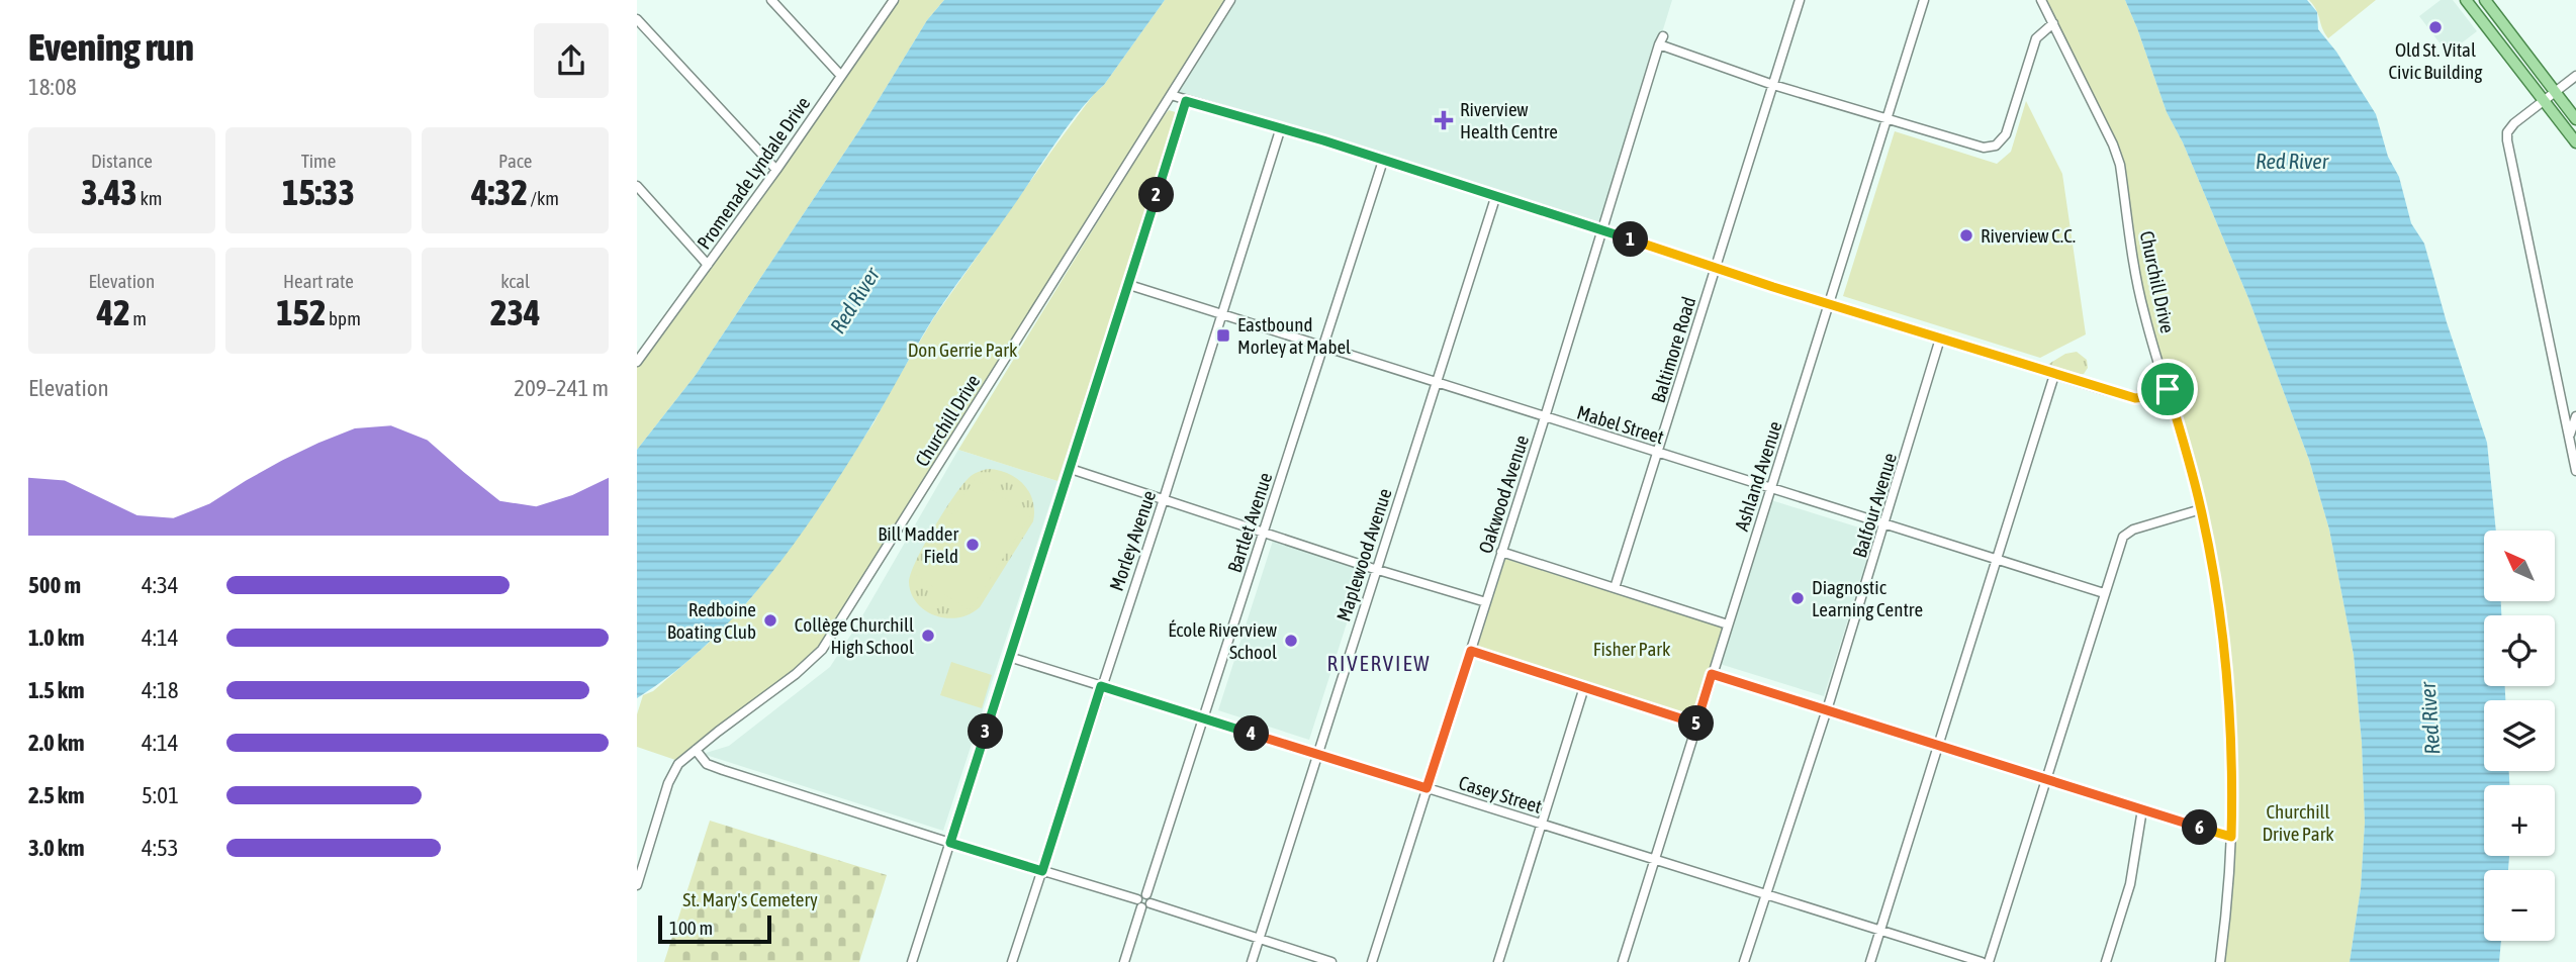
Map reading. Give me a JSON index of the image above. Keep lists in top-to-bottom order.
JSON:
{
  "streets": {
    "street": [
      "Promenade Lyndale Drive",
      "Churchill Drive",
      "Baltimore Road",
      "Mabel Street",
      "Ashland Avenue",
      "Oakwood Avenue",
      "Balfour Avenue",
      "Bartlet Avenue",
      "Morley Avenue",
      "Maplewood Avenue",
      "Casey Street"
    ]
  },
  "crossings": [
    ["Baltimore Road", "Mabel Street"],
    ["Baltimore Road", "Oakwood Avenue"],
    ["Mabel Street", "Ashland Avenue"],
    ["Mabel Street", "Oakwood Avenue"],
    ["Mabel Street", "Balfour Avenue"],
    ["Mabel Street", "Bartlet Avenue"],
    ["Mabel Street", "Morley Avenue"],
    ["Mabel Street", "Maplewood Avenue"],
    ["Ashland Avenue", "Casey Street"],
    ["Oakwood Avenue", "Casey Street"],
    ["Balfour Avenue", "Casey Street"],
    ["Bartlet Avenue", "Casey Street"],
    ["Morley Avenue", "Casey Street"],
    ["Maplewood Avenue", "Casey Street"]
  ],
  "districts": ["RIVERVIEW"],
  "water": ["Red River"],
  "parks": [
    "Don Gerrie Park",
    "Fisher Park",
    "Churchill Drive Park",
    "St. Mary's Cemetery"
  ],
  "places": {
    "other": [
      "Old St. Vital Civic Building",
      "Riverview C.C.",
      "Bill Madder Field",
      "Diagnostic Learning Centre",
      "Redboine Boating Club",
      "Collège Churchill High School",
      "École Riverview School"
    ],
    "health": ["Riverview Health Centre"],
    "transit": ["Eastbound Morley at Mabel"]
  },
  "scale_bar": "100 m",
  "north": "top left",
  "page": {
    "heading": ["Evening run", "18:08"],
    "stats": [
      ["Distance", "3.43 km"],
      ["Time", "15:33"],
      ["Pace", "4:32 /km"],
      ["Elevation", "42 m"],
      ["Heart rate", "152 bpm"],
      ["kcal", "234"]
    ],
    "pins": [
      "2",
      "1",
      "5",
      "3",
      "4",
      "6"
    ],
    "chart": ["Elevation", "209–241 m"],
    "map_buttons": ["+", "−"],
    "list": [
      {
        "name": "500 m",
        "note": "4:34"
      },
      {
        "name": "1.0 km",
        "note": "4:14"
      },
      {
        "name": "1.5 km",
        "note": "4:18"
      },
      {
        "name": "2.0 km",
        "note": "4:14"
      },
      {
        "name": "2.5 km",
        "note": "5:01"
      },
      {
        "name": "3.0 km",
        "note": "4:53"
      }
    ],
    "scale": "100 m"
  }
}
